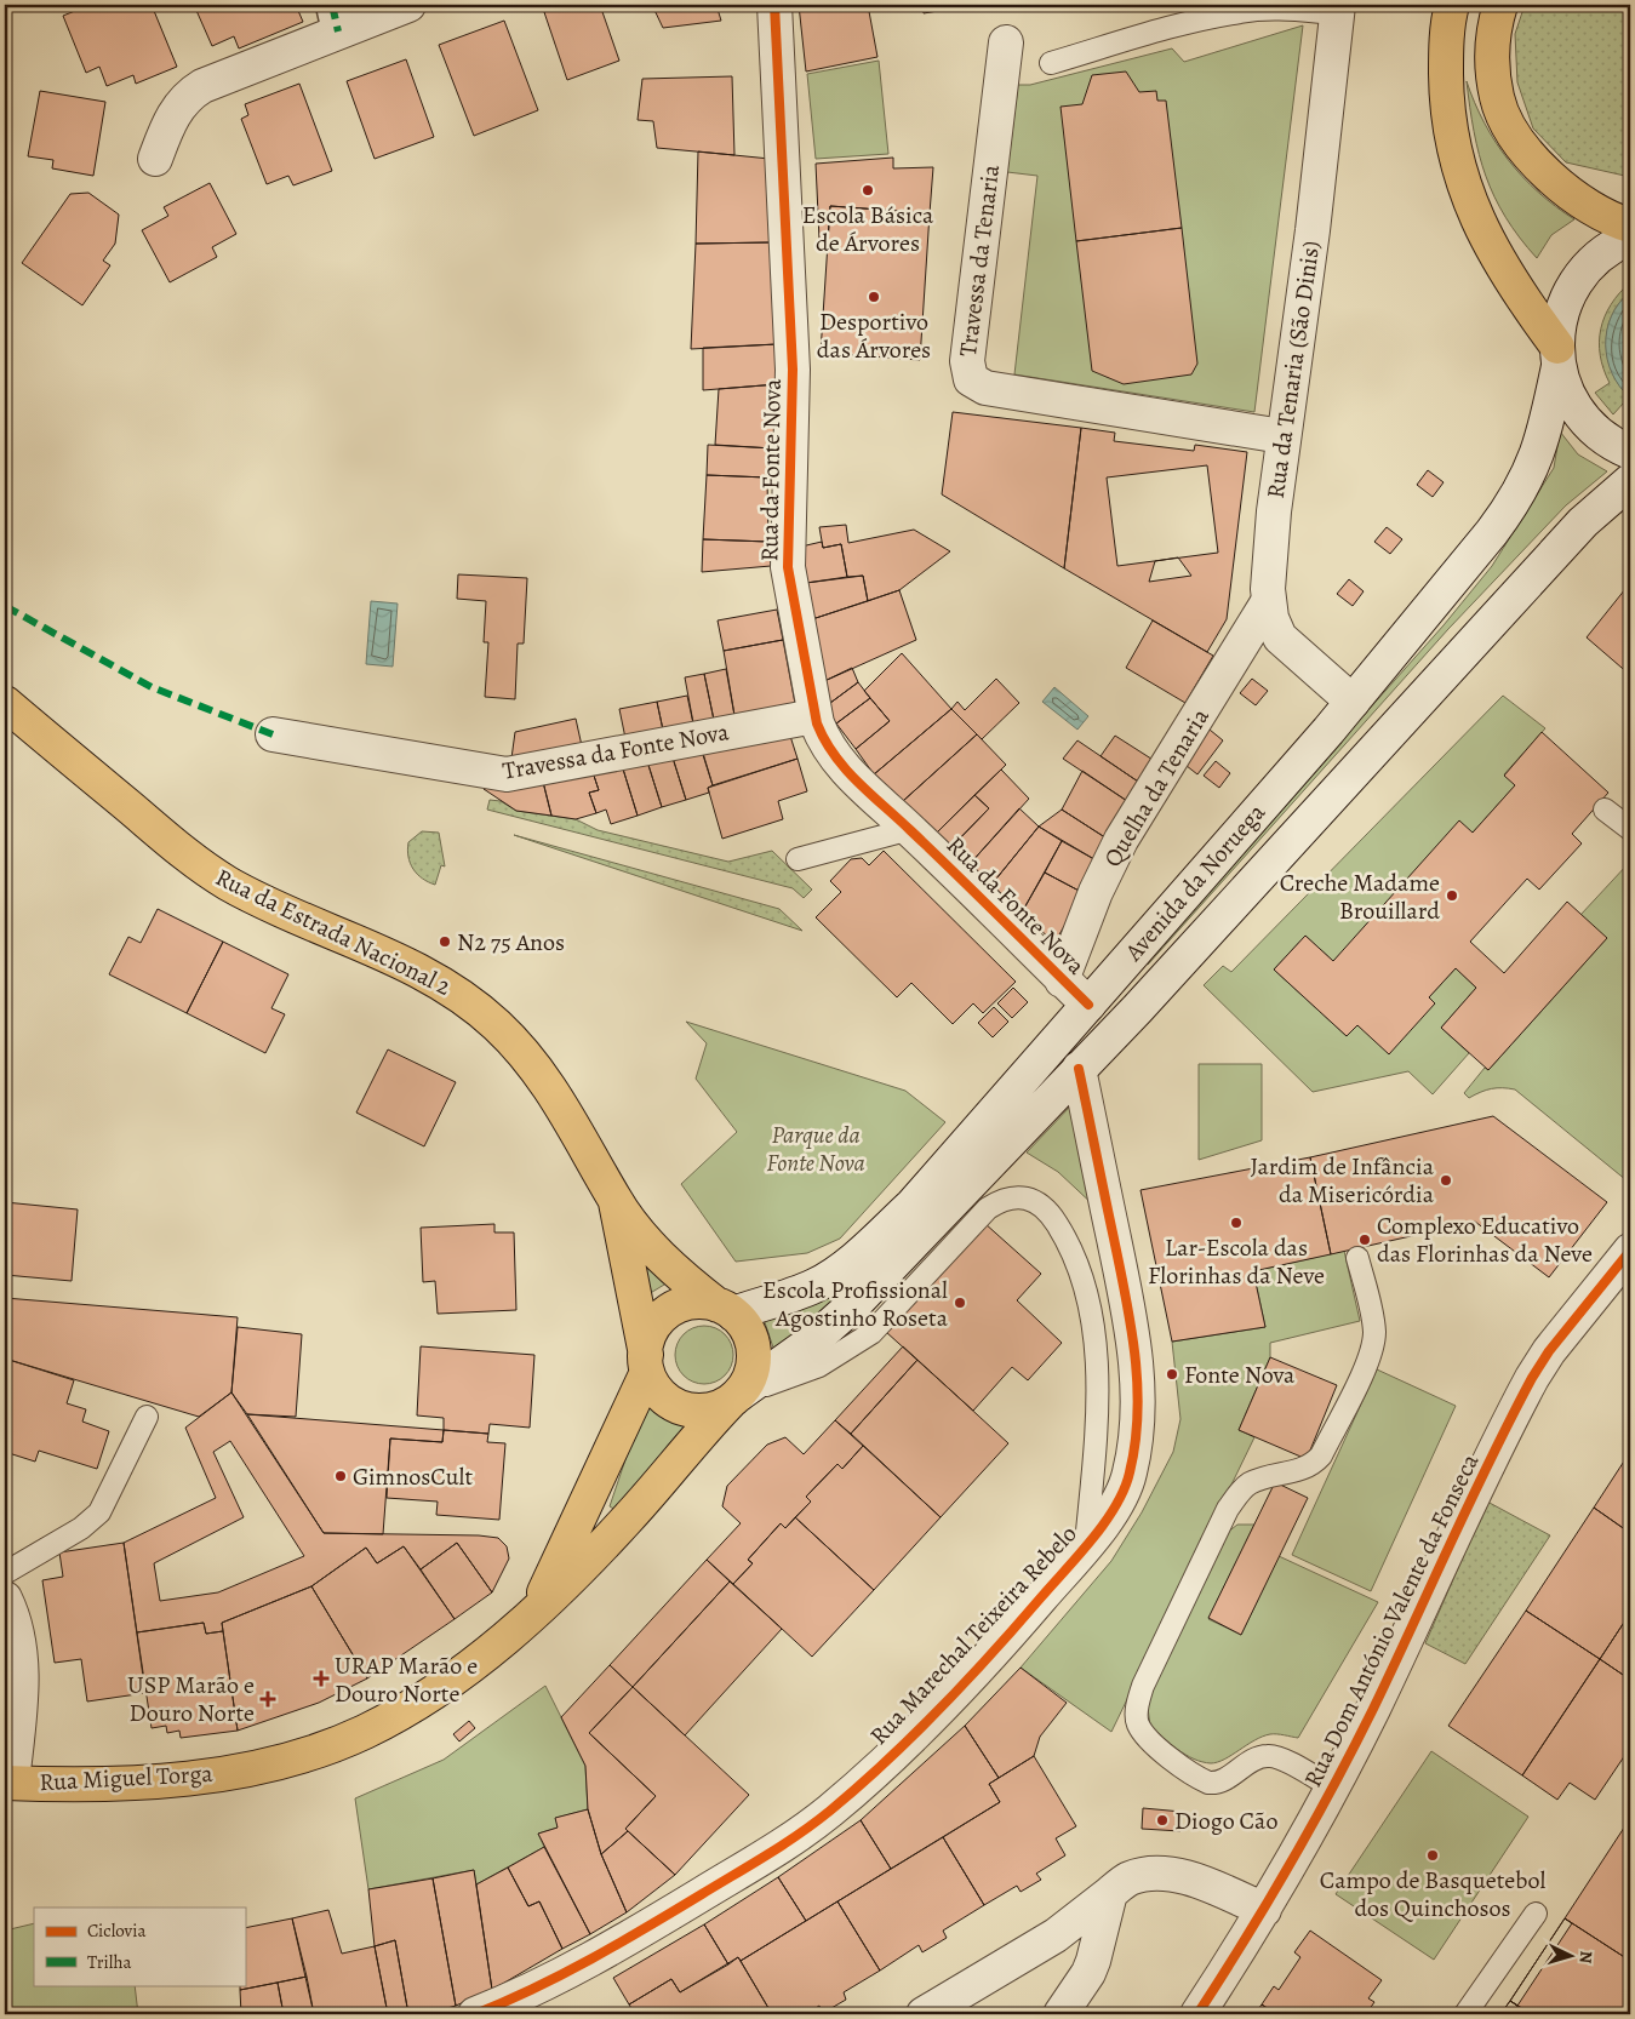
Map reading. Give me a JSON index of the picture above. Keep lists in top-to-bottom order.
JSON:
{
  "streets": {
    "main road": ["Rua da Estrada Nacional 2", "Rua Miguel Torga"],
    "street": [
      "Travessa da Tenaria",
      "Rua da Tenaria (São Dinis)",
      "Rua da Fonte Nova",
      "Travessa da Fonte Nova",
      "Quelha da Tenaria",
      "Avenida da Noruega",
      "Rua Dom António Valente da Fonseca",
      "Rua Marechal Teixeira Rebelo"
    ]
  },
  "crossings": [
    ["Travessa da Tenaria", "Rua da Tenaria (São Dinis)"],
    ["Rua da Tenaria (São Dinis)", "Quelha da Tenaria"],
    ["Rua da Tenaria (São Dinis)", "Avenida da Noruega"],
    ["Rua da Fonte Nova", "Travessa da Fonte Nova"],
    ["Rua da Fonte Nova", "Quelha da Tenaria"],
    ["Rua da Fonte Nova", "Avenida da Noruega"],
    ["Avenida da Noruega", "Rua Marechal Teixeira Rebelo"],
    ["Avenida da Noruega", "Rua Miguel Torga"]
  ],
  "parks": ["Parque da Fonte Nova"],
  "places": {
    "other": [
      "Escola Básica de Árvores",
      "Desportivo das Árvores",
      "Creche Madame Brouillard",
      "N2 75 Anos",
      "Jardim de Infância da Misericórdia",
      "Lar-Escola das Florinhas da Neve",
      "Complexo Educativo das Florinhas da Neve",
      "Escola Profissional Agostinho Roseta",
      "Fonte Nova",
      "GimnosCult",
      "Diogo Cão",
      "Campo de Basquetebol dos Quinchosos"
    ],
    "health": ["URAP Marão e Douro Norte", "USP Marão e Douro Norte"]
  },
  "legend": ["Ciclovia", "Trilha"],
  "north": "right"
}
